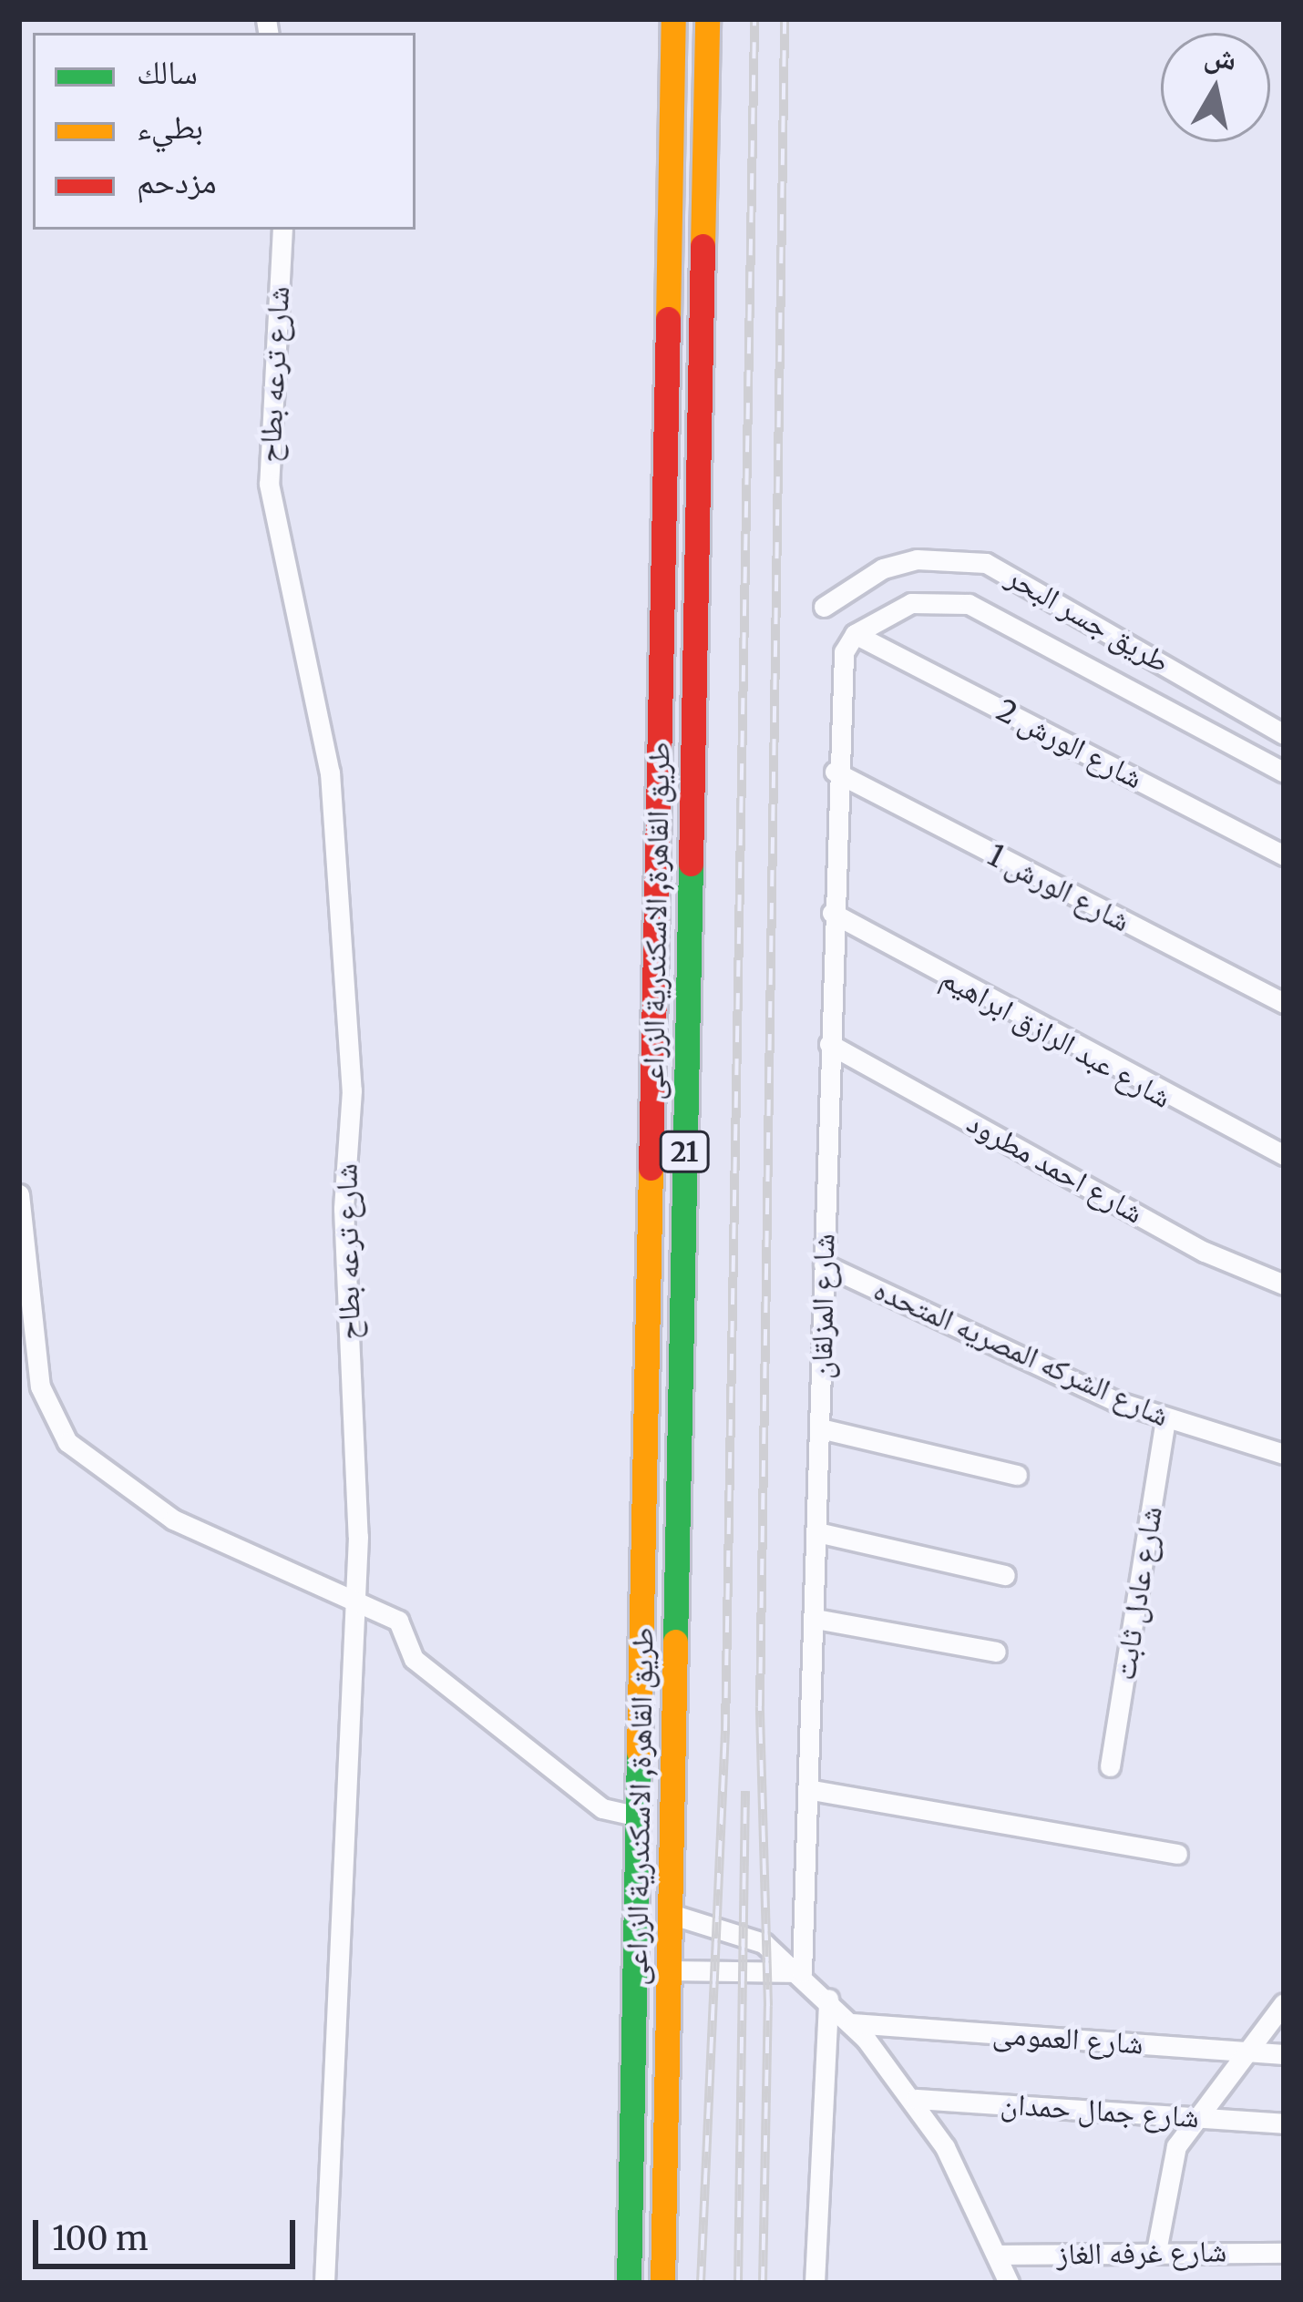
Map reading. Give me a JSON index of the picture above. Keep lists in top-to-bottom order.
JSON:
{
  "streets": {
    "highway": ["طريق القاهرة, الاسكندرية الزراعى", "21"],
    "street": [
      "شارع ترعه بطاح",
      "طريق جسر البحر",
      "شارع الورش 2",
      "شارع الورش 1",
      "شارع عبد الرازق ابراهيم",
      "شارع احمد مطرود",
      "شارع المزلقان",
      "شارع الشركه المصريه المتحده",
      "شارع عادل ثابت",
      "شارع العمومى",
      "شارع جمال حمدان",
      "شارع غرفه الغاز"
    ]
  },
  "crossings": [
    ["طريق جسر البحر", "شارع الورش 2"],
    ["طريق جسر البحر", "شارع المزلقان"],
    ["شارع الورش 2", "شارع المزلقان"],
    ["شارع الورش 1", "شارع المزلقان"],
    ["شارع عبد الرازق ابراهيم", "شارع المزلقان"],
    ["شارع احمد مطرود", "شارع المزلقان"],
    ["شارع المزلقان", "شارع الشركه المصريه المتحده"],
    ["شارع الشركه المصريه المتحده", "شارع عادل ثابت"]
  ],
  "legend": ["سالك", "بطيء", "مزدحم"],
  "scale_bar": "100 m",
  "north": "top"
}
